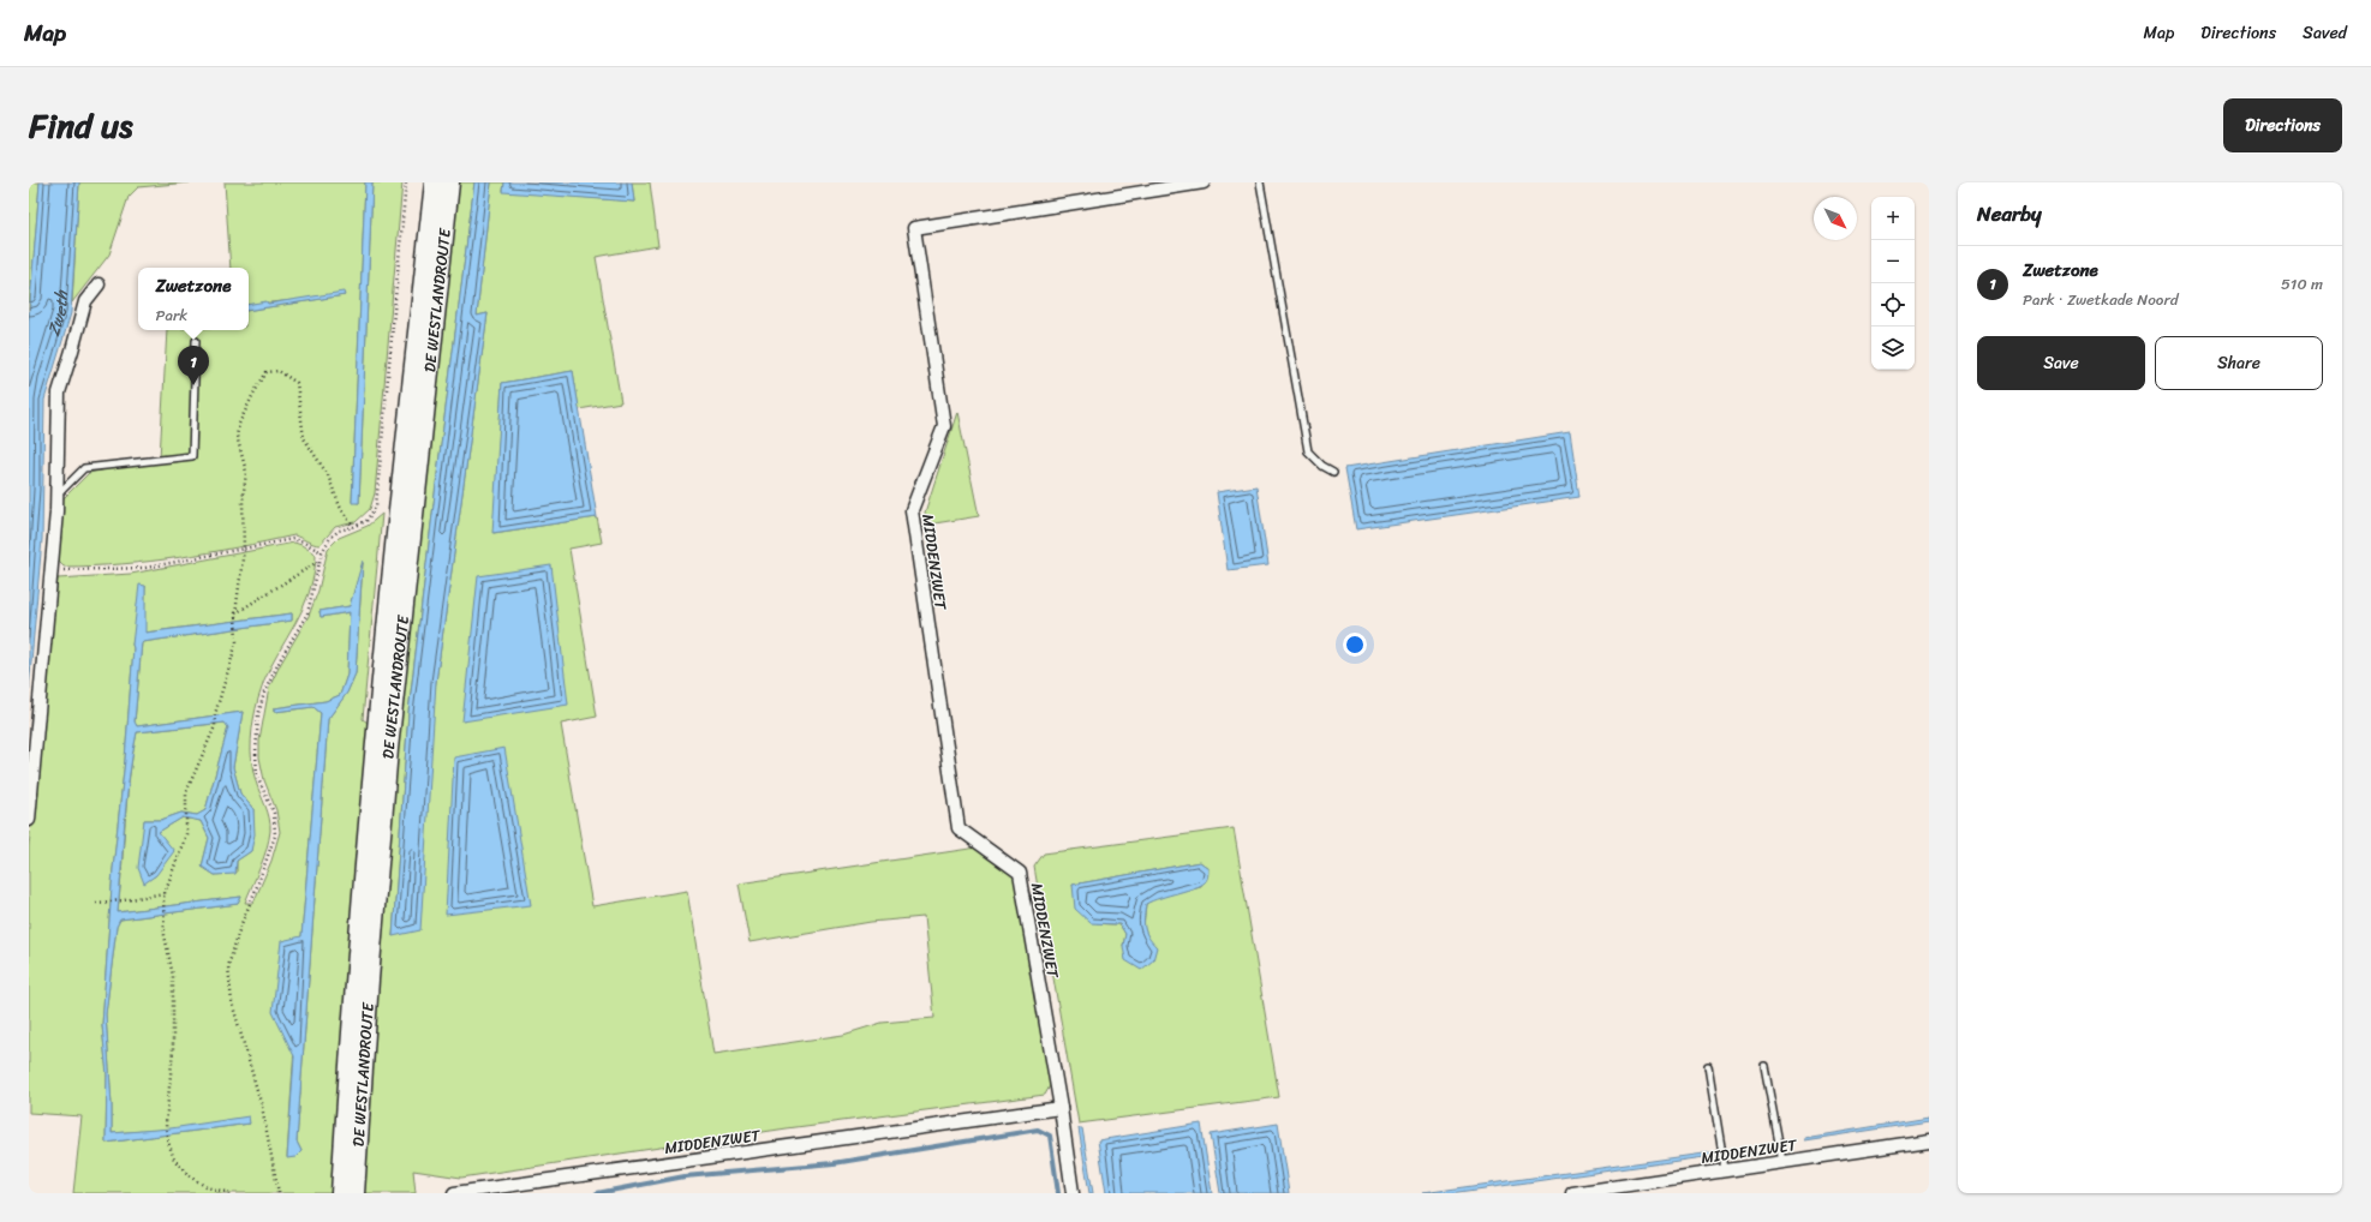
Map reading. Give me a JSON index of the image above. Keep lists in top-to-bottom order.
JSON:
{
  "streets": {
    "main road": ["DE WESTLANDROUTE"],
    "street": ["MIDDENZWET"]
  },
  "water": ["Zweth"],
  "north": "bottom right",
  "page": {
    "header": "Map",
    "nav": ["Map", "Directions", "Saved"],
    "title": "Find us",
    "buttons": [
      "Directions",
      ["Save", "Share"]
    ],
    "heading": "Nearby",
    "map_buttons": ["+", "−"],
    "list": [
      {
        "mark": "1",
        "name": "Zwetzone",
        "note": "Park · Zwetkade Noord",
        "value": "510 m"
      }
    ],
    "popup": ["Zwetzone", "Park"],
    "pins": "1"
  }
}
